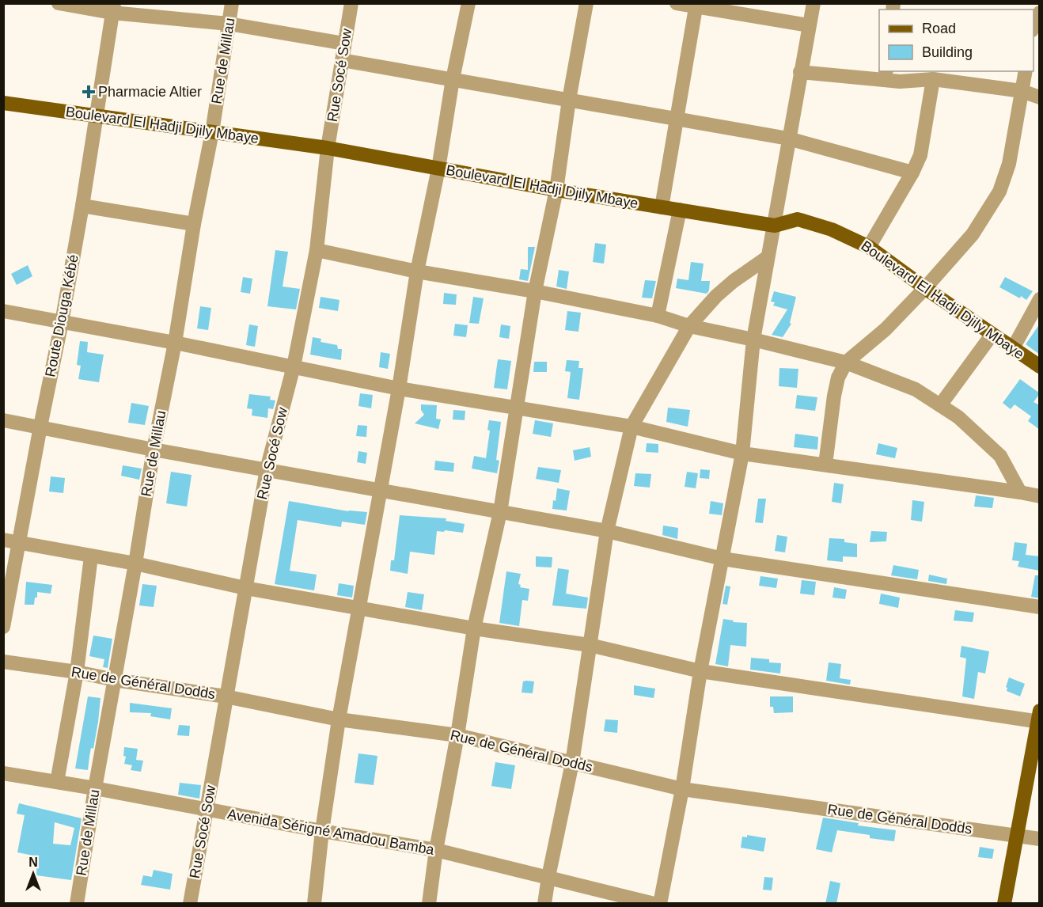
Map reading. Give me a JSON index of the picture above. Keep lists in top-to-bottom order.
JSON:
{
  "streets": {
    "main road": ["Boulevard El Hadji Djily Mbaye"],
    "street": [
      "Rue de Millau",
      "Rue Socé Sow",
      "Route Diouga Kébé",
      "Rue de Général Dodds",
      "Avenida Sérigné Amadou Bamba"
    ]
  },
  "crossings": [
    ["Rue de Millau", "Boulevard El Hadji Djily Mbaye"],
    ["Rue de Millau", "Rue de Général Dodds"],
    ["Rue de Millau", "Avenida Sérigné Amadou Bamba"],
    ["Rue Socé Sow", "Boulevard El Hadji Djily Mbaye"],
    ["Rue Socé Sow", "Rue de Général Dodds"],
    ["Rue Socé Sow", "Avenida Sérigné Amadou Bamba"],
    ["Boulevard El Hadji Djily Mbaye", "Route Diouga Kébé"]
  ],
  "places": {
    "health": ["Pharmacie Altier"]
  },
  "legend": ["Road", "Building"],
  "north": "top"
}
